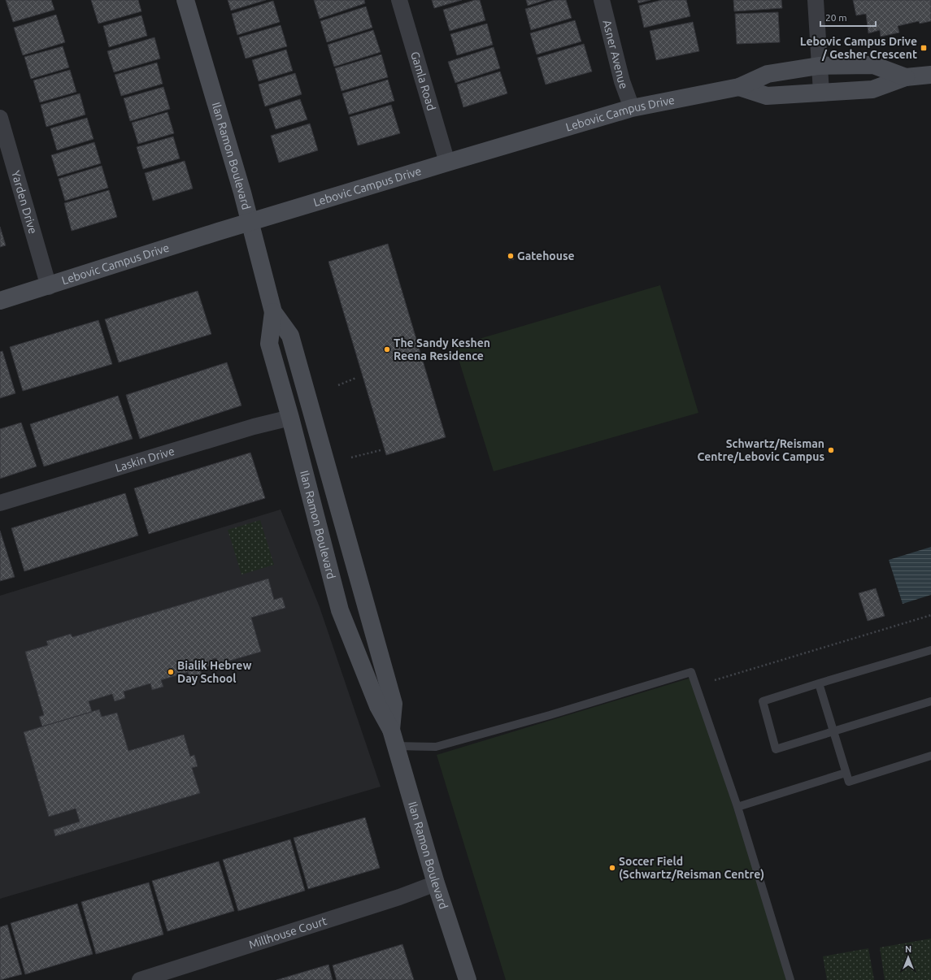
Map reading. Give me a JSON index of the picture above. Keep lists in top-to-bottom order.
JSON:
{
  "streets": {
    "street": [
      "Asner Avenue",
      "Gamla Road",
      "Lebovic Campus Drive",
      "Ilan Ramon Boulevard",
      "Yarden Drive",
      "Laskin Drive",
      "Millhouse Court"
    ]
  },
  "crossings": [
    ["Asner Avenue", "Lebovic Campus Drive"],
    ["Gamla Road", "Lebovic Campus Drive"],
    ["Lebovic Campus Drive", "Ilan Ramon Boulevard"],
    ["Lebovic Campus Drive", "Yarden Drive"],
    ["Ilan Ramon Boulevard", "Laskin Drive"],
    ["Ilan Ramon Boulevard", "Millhouse Court"]
  ],
  "places": {
    "transit": ["Lebovic Campus Drive / Gesher Crescent"],
    "other": [
      "Gatehouse",
      "The Sandy Keshen Reena Residence",
      "Schwartz/Reisman Centre/Lebovic Campus",
      "Bialik Hebrew Day School",
      "Soccer Field (Schwartz/Reisman Centre)"
    ]
  },
  "scale_bar": "20 m",
  "north": "top"
}
